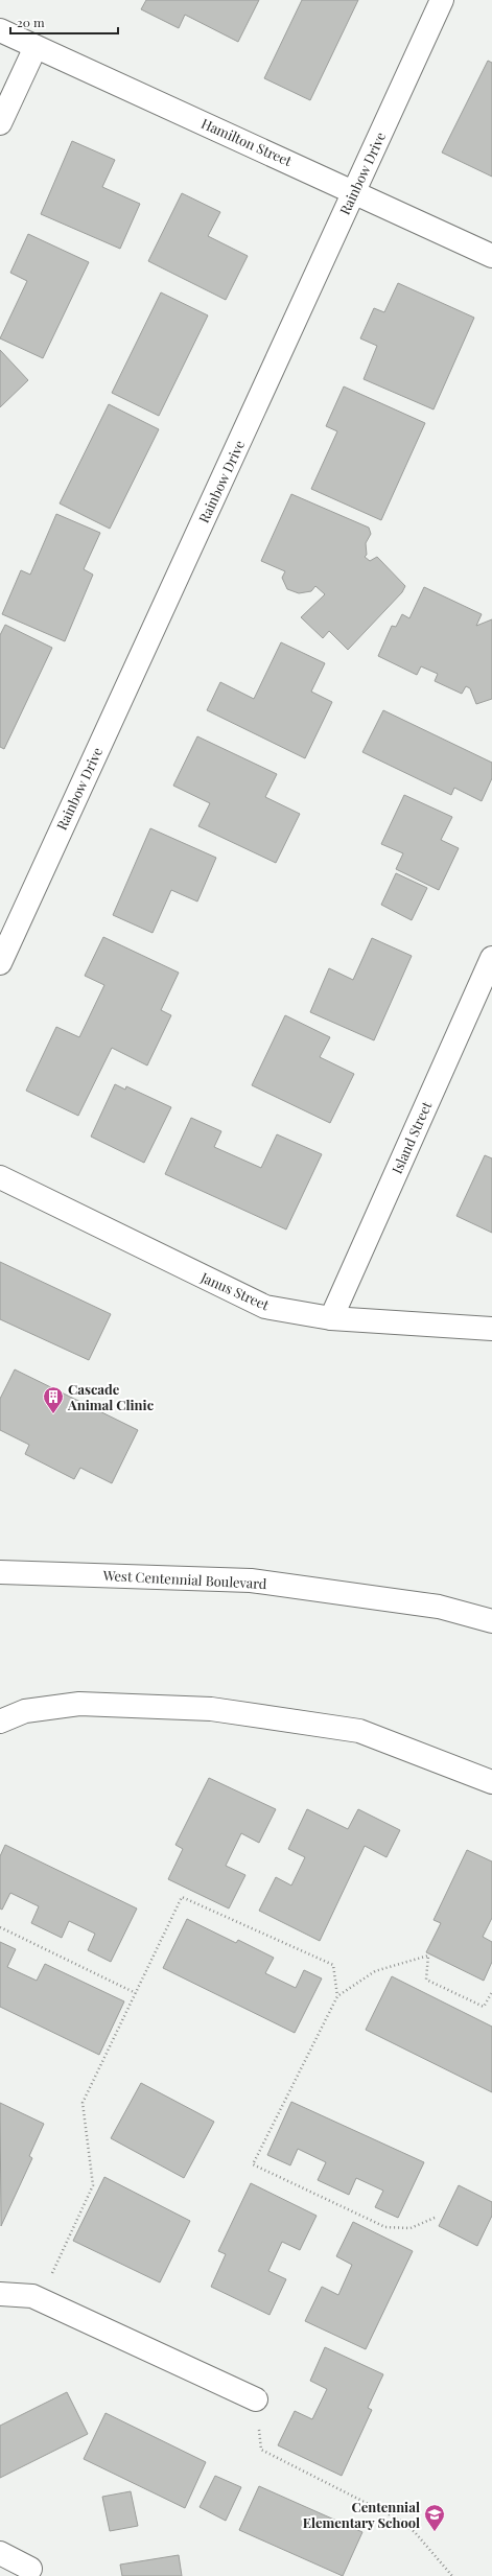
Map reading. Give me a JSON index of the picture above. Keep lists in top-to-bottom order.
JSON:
{
  "streets": {
    "street": [
      "Hamilton Street",
      "Rainbow Drive",
      "Island Street",
      "Janus Street",
      "West Centennial Boulevard"
    ]
  },
  "crossings": [
    ["Hamilton Street", "Rainbow Drive"],
    ["Island Street", "Janus Street"]
  ],
  "places": {
    "building": ["Cascade Animal Clinic"],
    "school or university": ["Centennial Elementary School"]
  },
  "scale_bar": "20 m"
}
